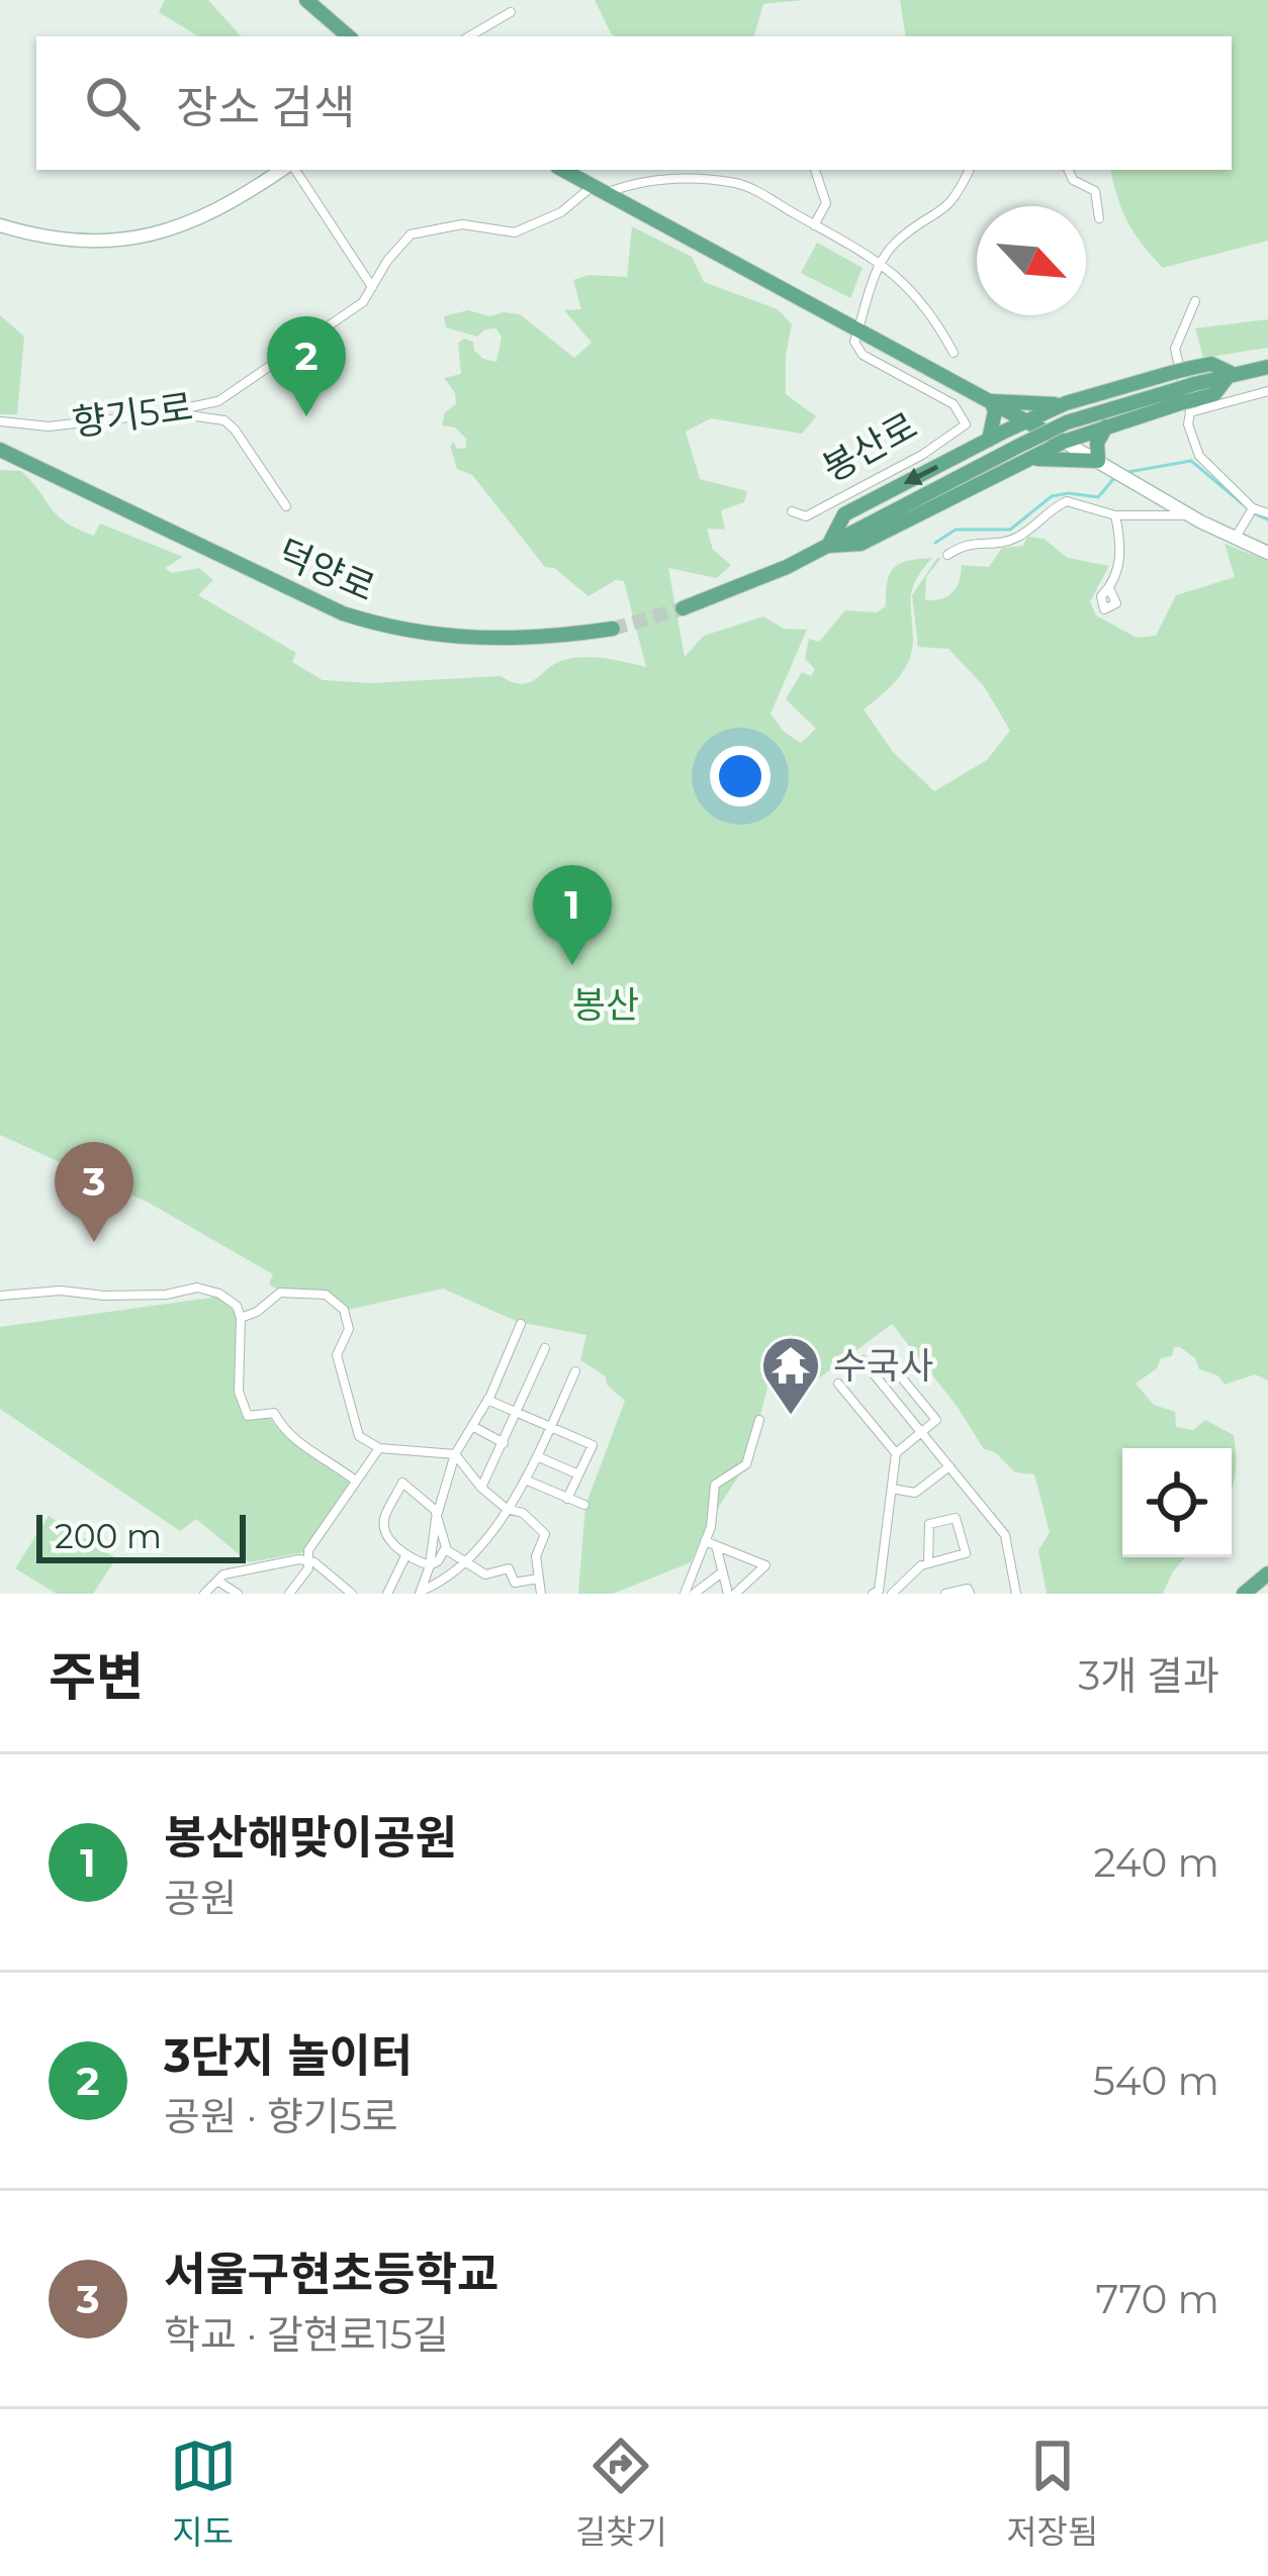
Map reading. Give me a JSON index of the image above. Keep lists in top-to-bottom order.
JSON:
{
  "streets": {
    "main road": ["봉산로", "덕양로"],
    "street": ["향기5로"]
  },
  "crossings": [
    ["향기5로", "봉산로"]
  ],
  "parks": ["봉산"],
  "places": {
    "temple": ["수국사"]
  },
  "scale_bar": "200 m",
  "north": "bottom right",
  "page": {
    "search": "장소 검색",
    "pins": ["2", "1", "3"],
    "scale": "200 m",
    "heading": ["주변", "3개 결과"],
    "list": [
      {
        "mark": "1",
        "name": "봉산해맞이공원",
        "note": "공원",
        "value": "240 m"
      },
      {
        "mark": "2",
        "name": "3단지 놀이터",
        "note": "공원 · 향기5로",
        "value": "540 m"
      },
      {
        "mark": "3",
        "name": "서울구현초등학교",
        "note": "학교 · 갈현로15길",
        "value": "770 m"
      }
    ],
    "nav": ["지도", "길찾기", "저장됨"]
  }
}
